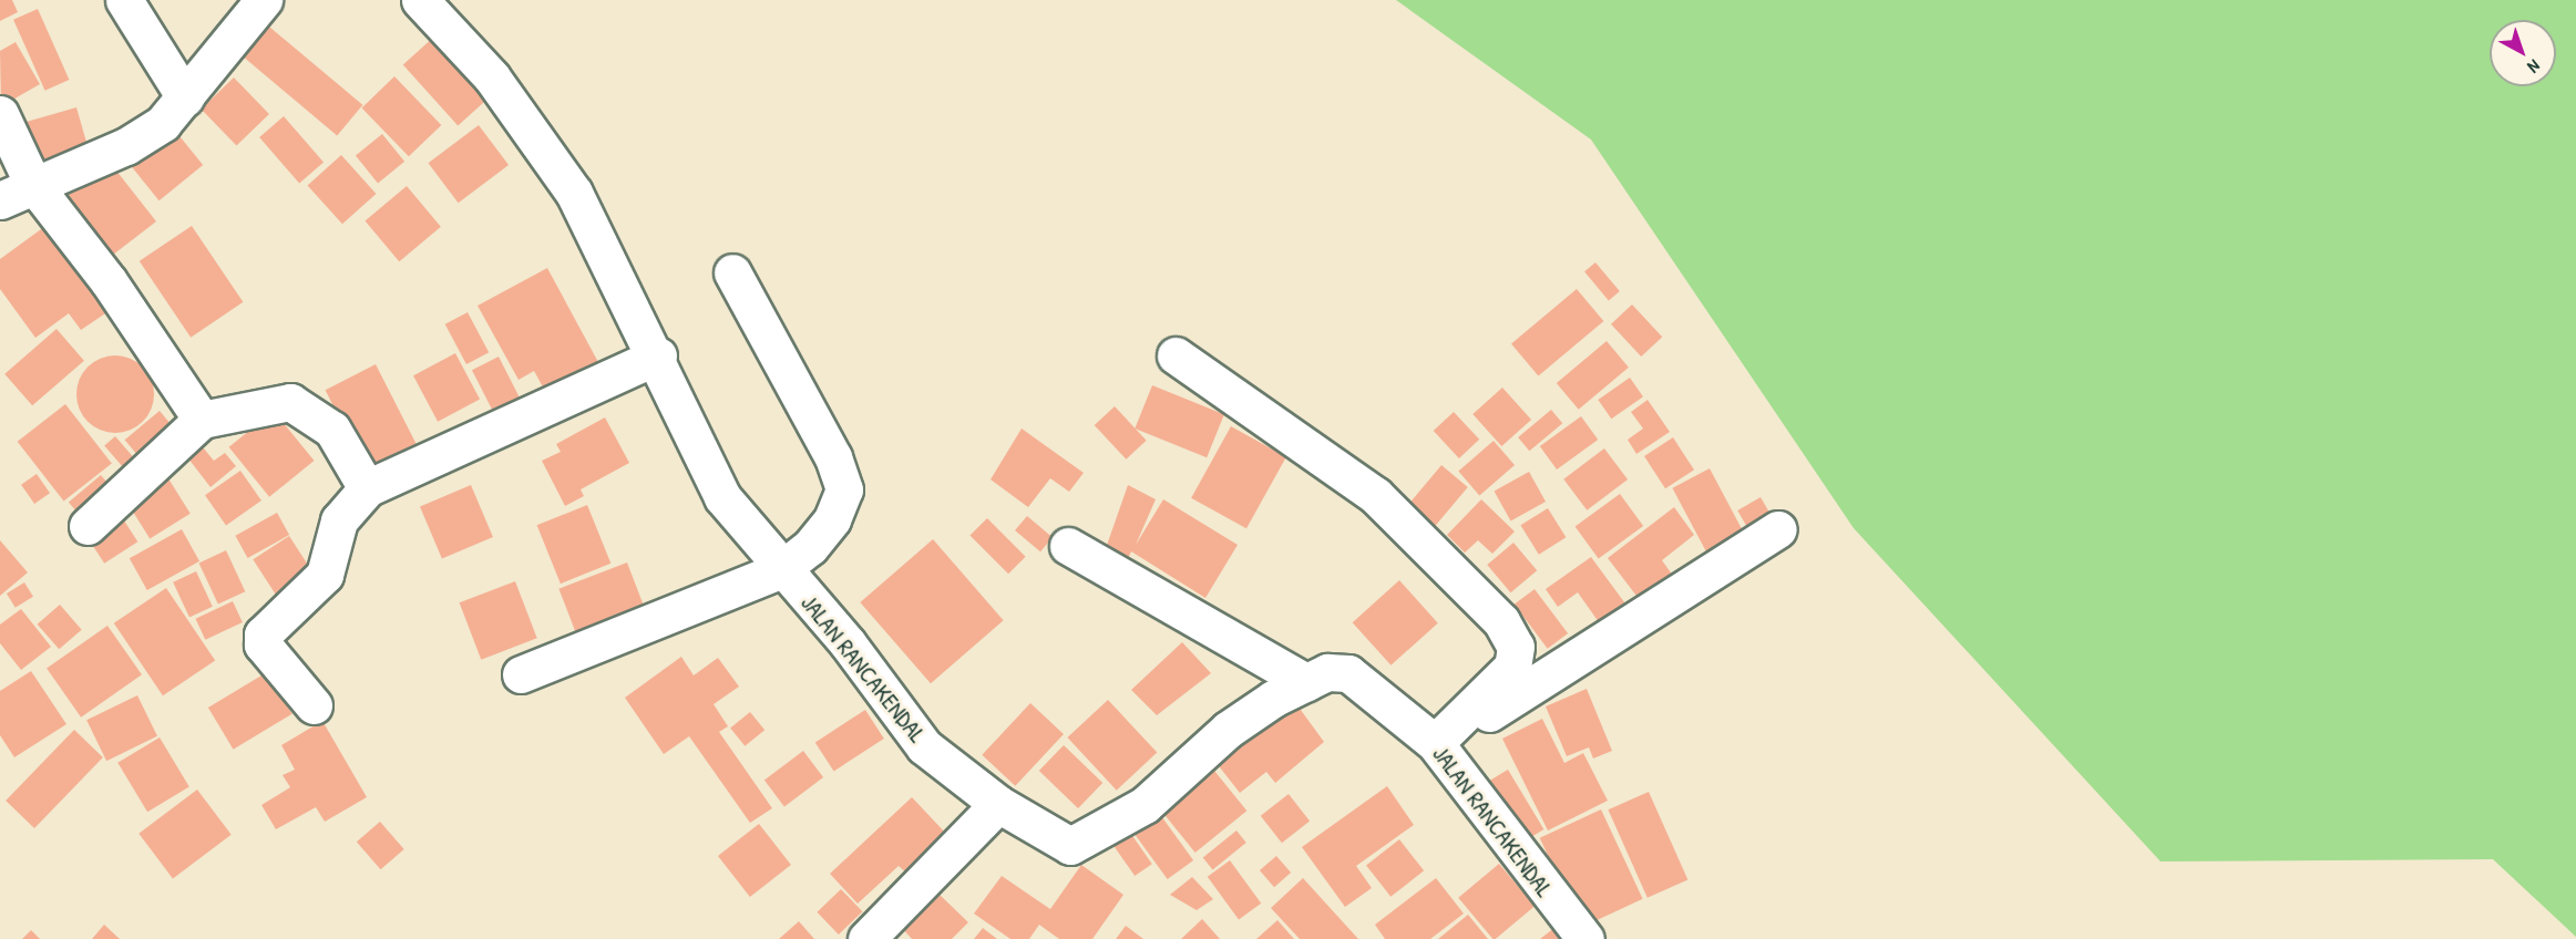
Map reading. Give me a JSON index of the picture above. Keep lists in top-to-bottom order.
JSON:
{
  "streets": {
    "street": ["JALAN RANCAKENDAL"]
  },
  "north": "bottom right"
}
